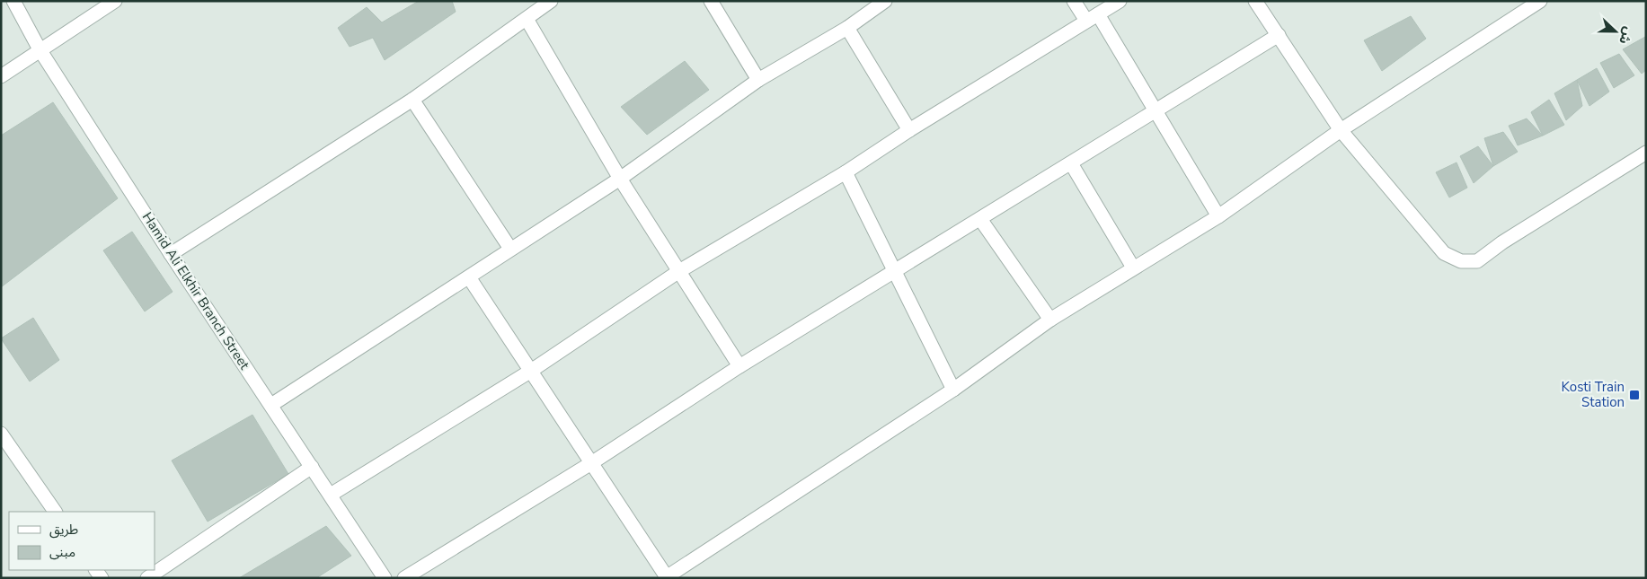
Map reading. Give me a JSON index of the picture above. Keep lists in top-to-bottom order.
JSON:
{
  "streets": {
    "street": ["Hamid Ali Elkhir Branch Street"]
  },
  "places": {
    "transit": ["Kosti Train Station"]
  },
  "legend": ["طريق", "مبنى"],
  "north": "right"
}
